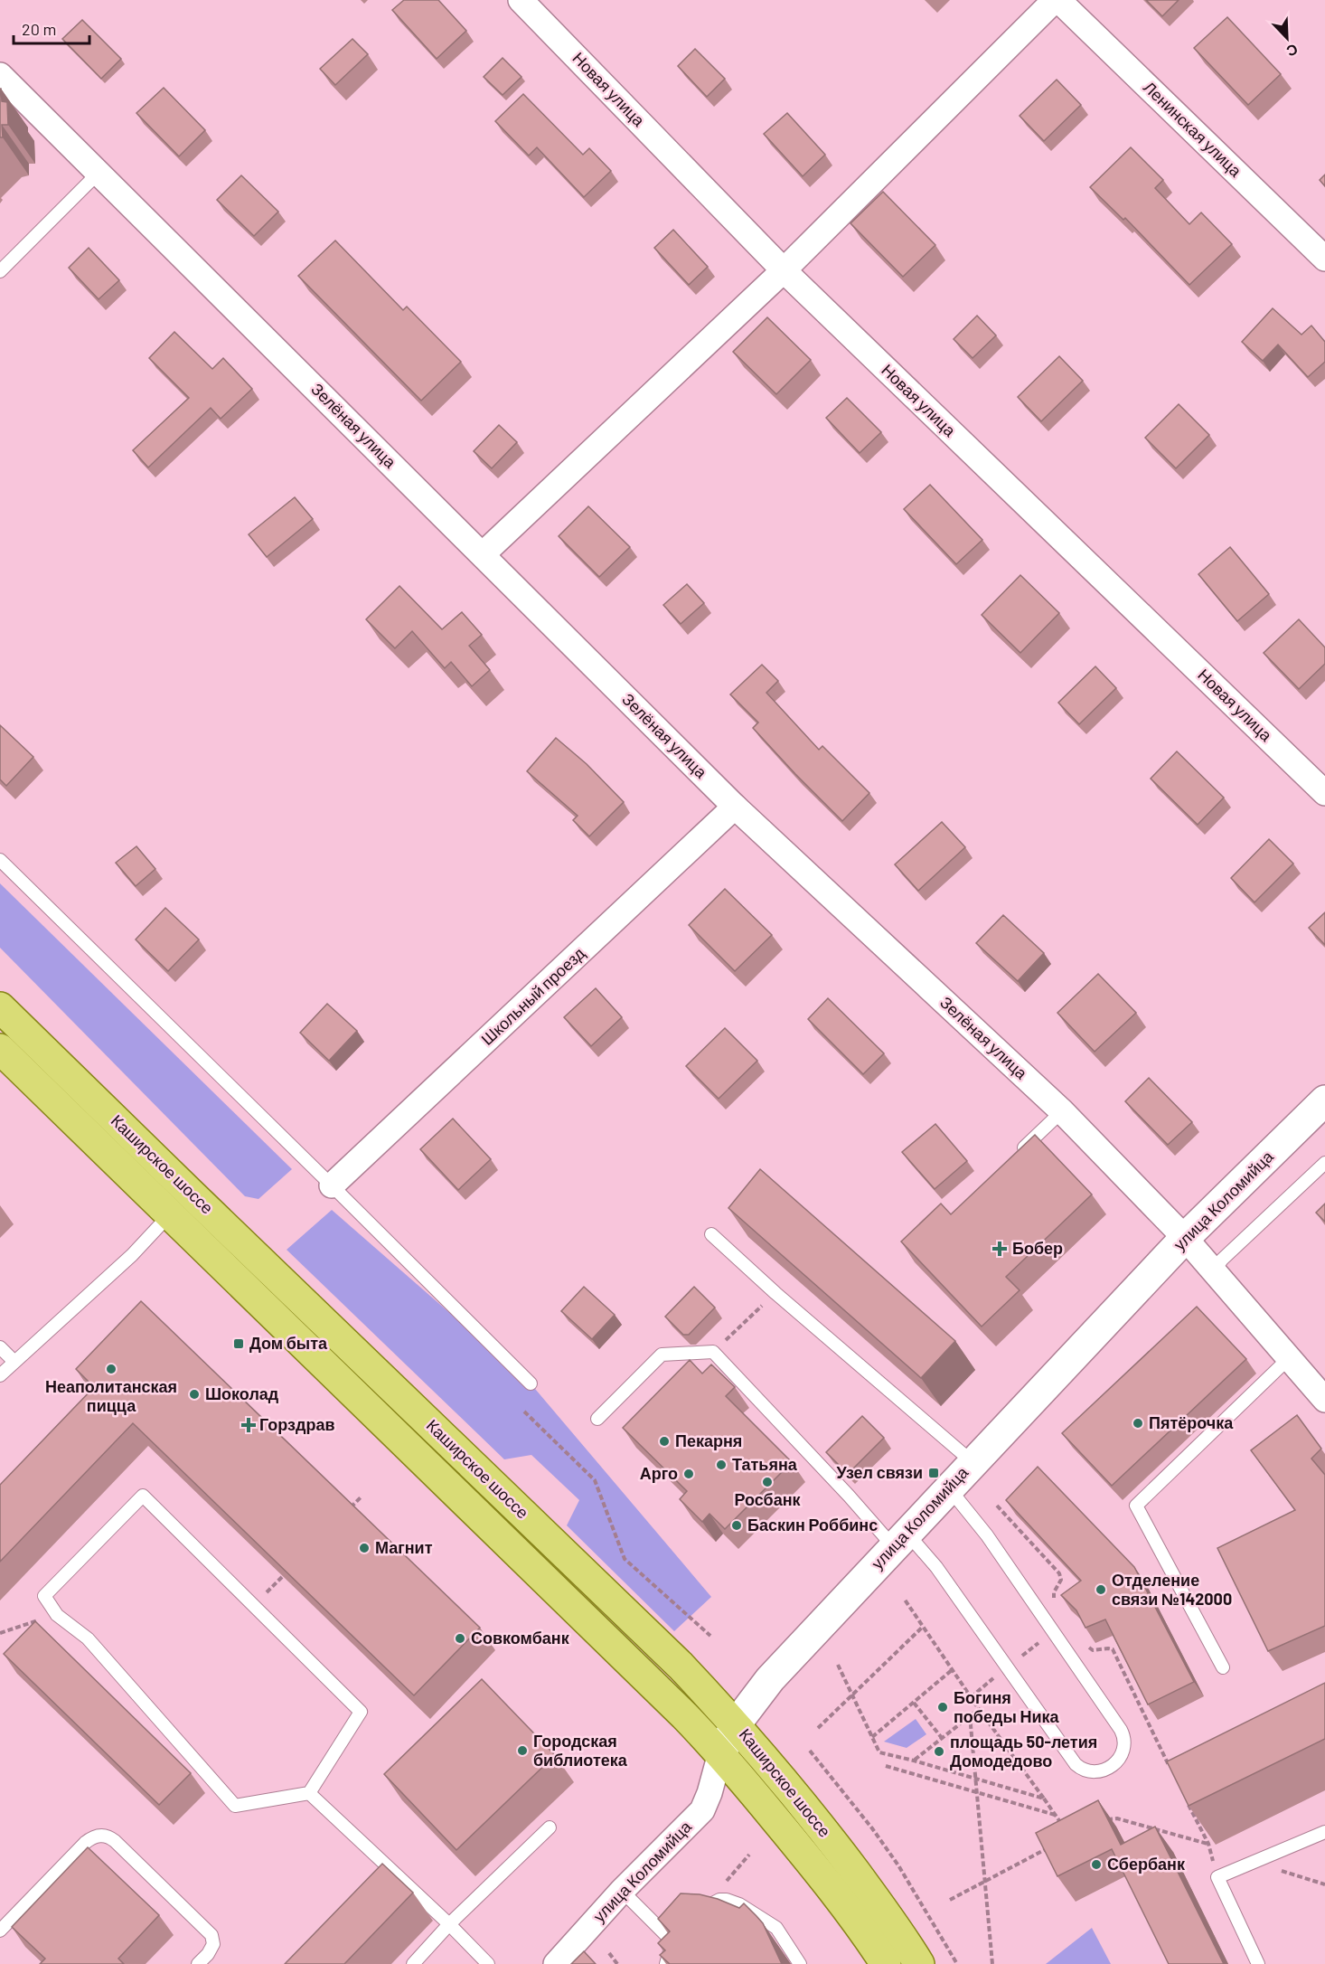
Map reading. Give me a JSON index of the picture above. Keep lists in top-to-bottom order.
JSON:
{
  "streets": {
    "main road": ["Каширское шоссе", "улица Коломийца"],
    "street": [
      "Новая улица",
      "Ленинская улица",
      "Зелёная улица",
      "Школьный проезд"
    ]
  },
  "crossings": [
    ["Зелёная улица", "Школьный проезд"],
    ["Зелёная улица", "улица Коломийца"],
    ["Каширское шоссе", "улица Коломийца"]
  ],
  "places": {
    "health": ["Бобер", "Горздрав"],
    "transit": ["Дом быта", "Узел связи"],
    "other": [
      "Неаполитанская пицца",
      "Шоколад",
      "Пятёрочка",
      "Пекарня",
      "Татьяна",
      "Арго",
      "Росбанк",
      "Баскин Роббинс",
      "Магнит",
      "Отделение связи №142000",
      "Совкомбанк",
      "Богиня победы Ника",
      "Городская библиотека",
      "площадь 50-летия Домодедово",
      "Сбербанк"
    ]
  },
  "scale_bar": "20 m",
  "north": "bottom right"
}
